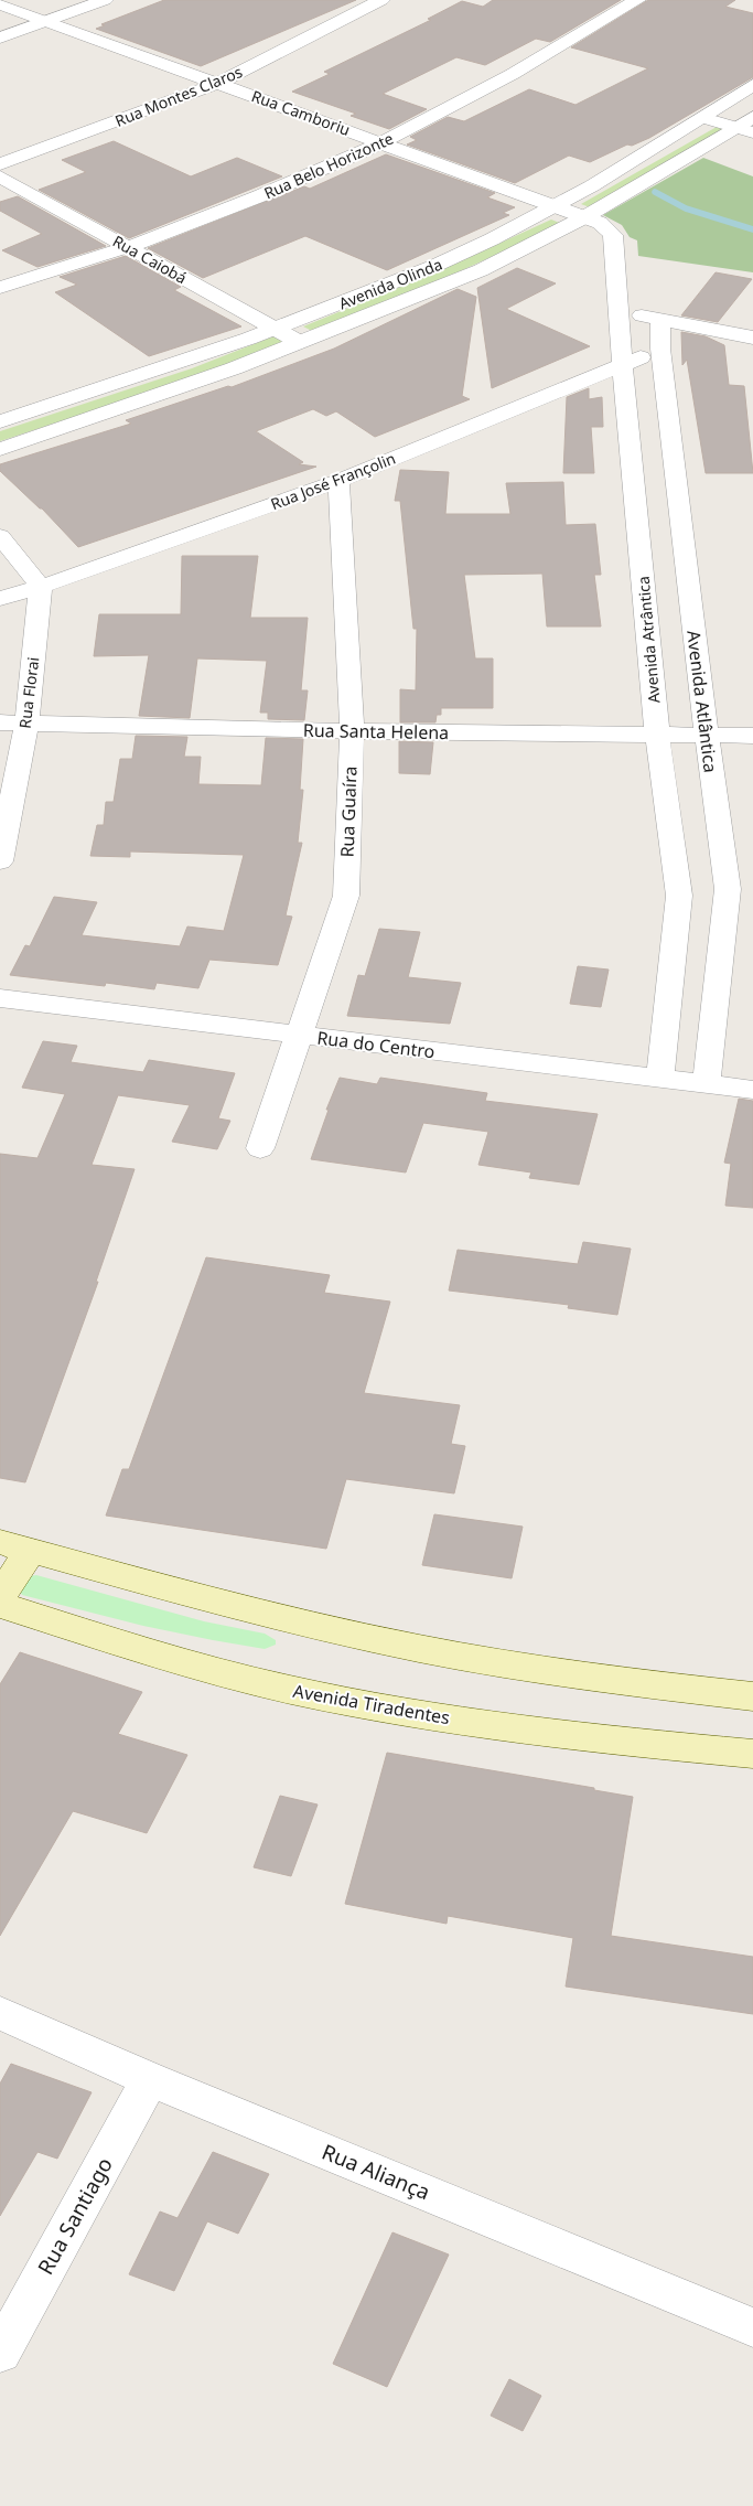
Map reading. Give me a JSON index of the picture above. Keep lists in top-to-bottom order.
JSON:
{
  "streets": {
    "main road": ["Avenida Tiradentes"],
    "street": [
      "Rua Montes Claros",
      "Rua Camboriu",
      "Rua Belo Horizonte",
      "Rua Caiobá",
      "Avenida Olinda",
      "Rua José Françolin",
      "Avenida Atrântica",
      "Rua Florai",
      "Avenida Atlântica",
      "Rua Santa Helena",
      "Rua Guaíra",
      "Rua do Centro",
      "Rua Aliança",
      "Rua Santiago"
    ]
  },
  "crossings": [
    ["Rua Montes Claros", "Rua Camboriu"],
    ["Rua Camboriu", "Rua Belo Horizonte"],
    ["Rua Camboriu", "Avenida Olinda"],
    ["Rua Camboriu", "Avenida Atrântica"],
    ["Rua Belo Horizonte", "Rua Caiobá"],
    ["Rua Caiobá", "Avenida Olinda"],
    ["Avenida Olinda", "Avenida Atrântica"],
    ["Rua José Françolin", "Avenida Atrântica"],
    ["Rua José Françolin", "Rua Florai"],
    ["Rua José Françolin", "Avenida Atlântica"],
    ["Rua José Françolin", "Rua Guaíra"],
    ["Avenida Atrântica", "Rua Santa Helena"],
    ["Avenida Atrântica", "Rua do Centro"],
    ["Rua Florai", "Rua Santa Helena"],
    ["Avenida Atlântica", "Rua Santa Helena"],
    ["Avenida Atlântica", "Rua do Centro"],
    ["Rua Santa Helena", "Rua Guaíra"],
    ["Rua Guaíra", "Rua do Centro"],
    ["Rua Aliança", "Rua Santiago"]
  ]
}
